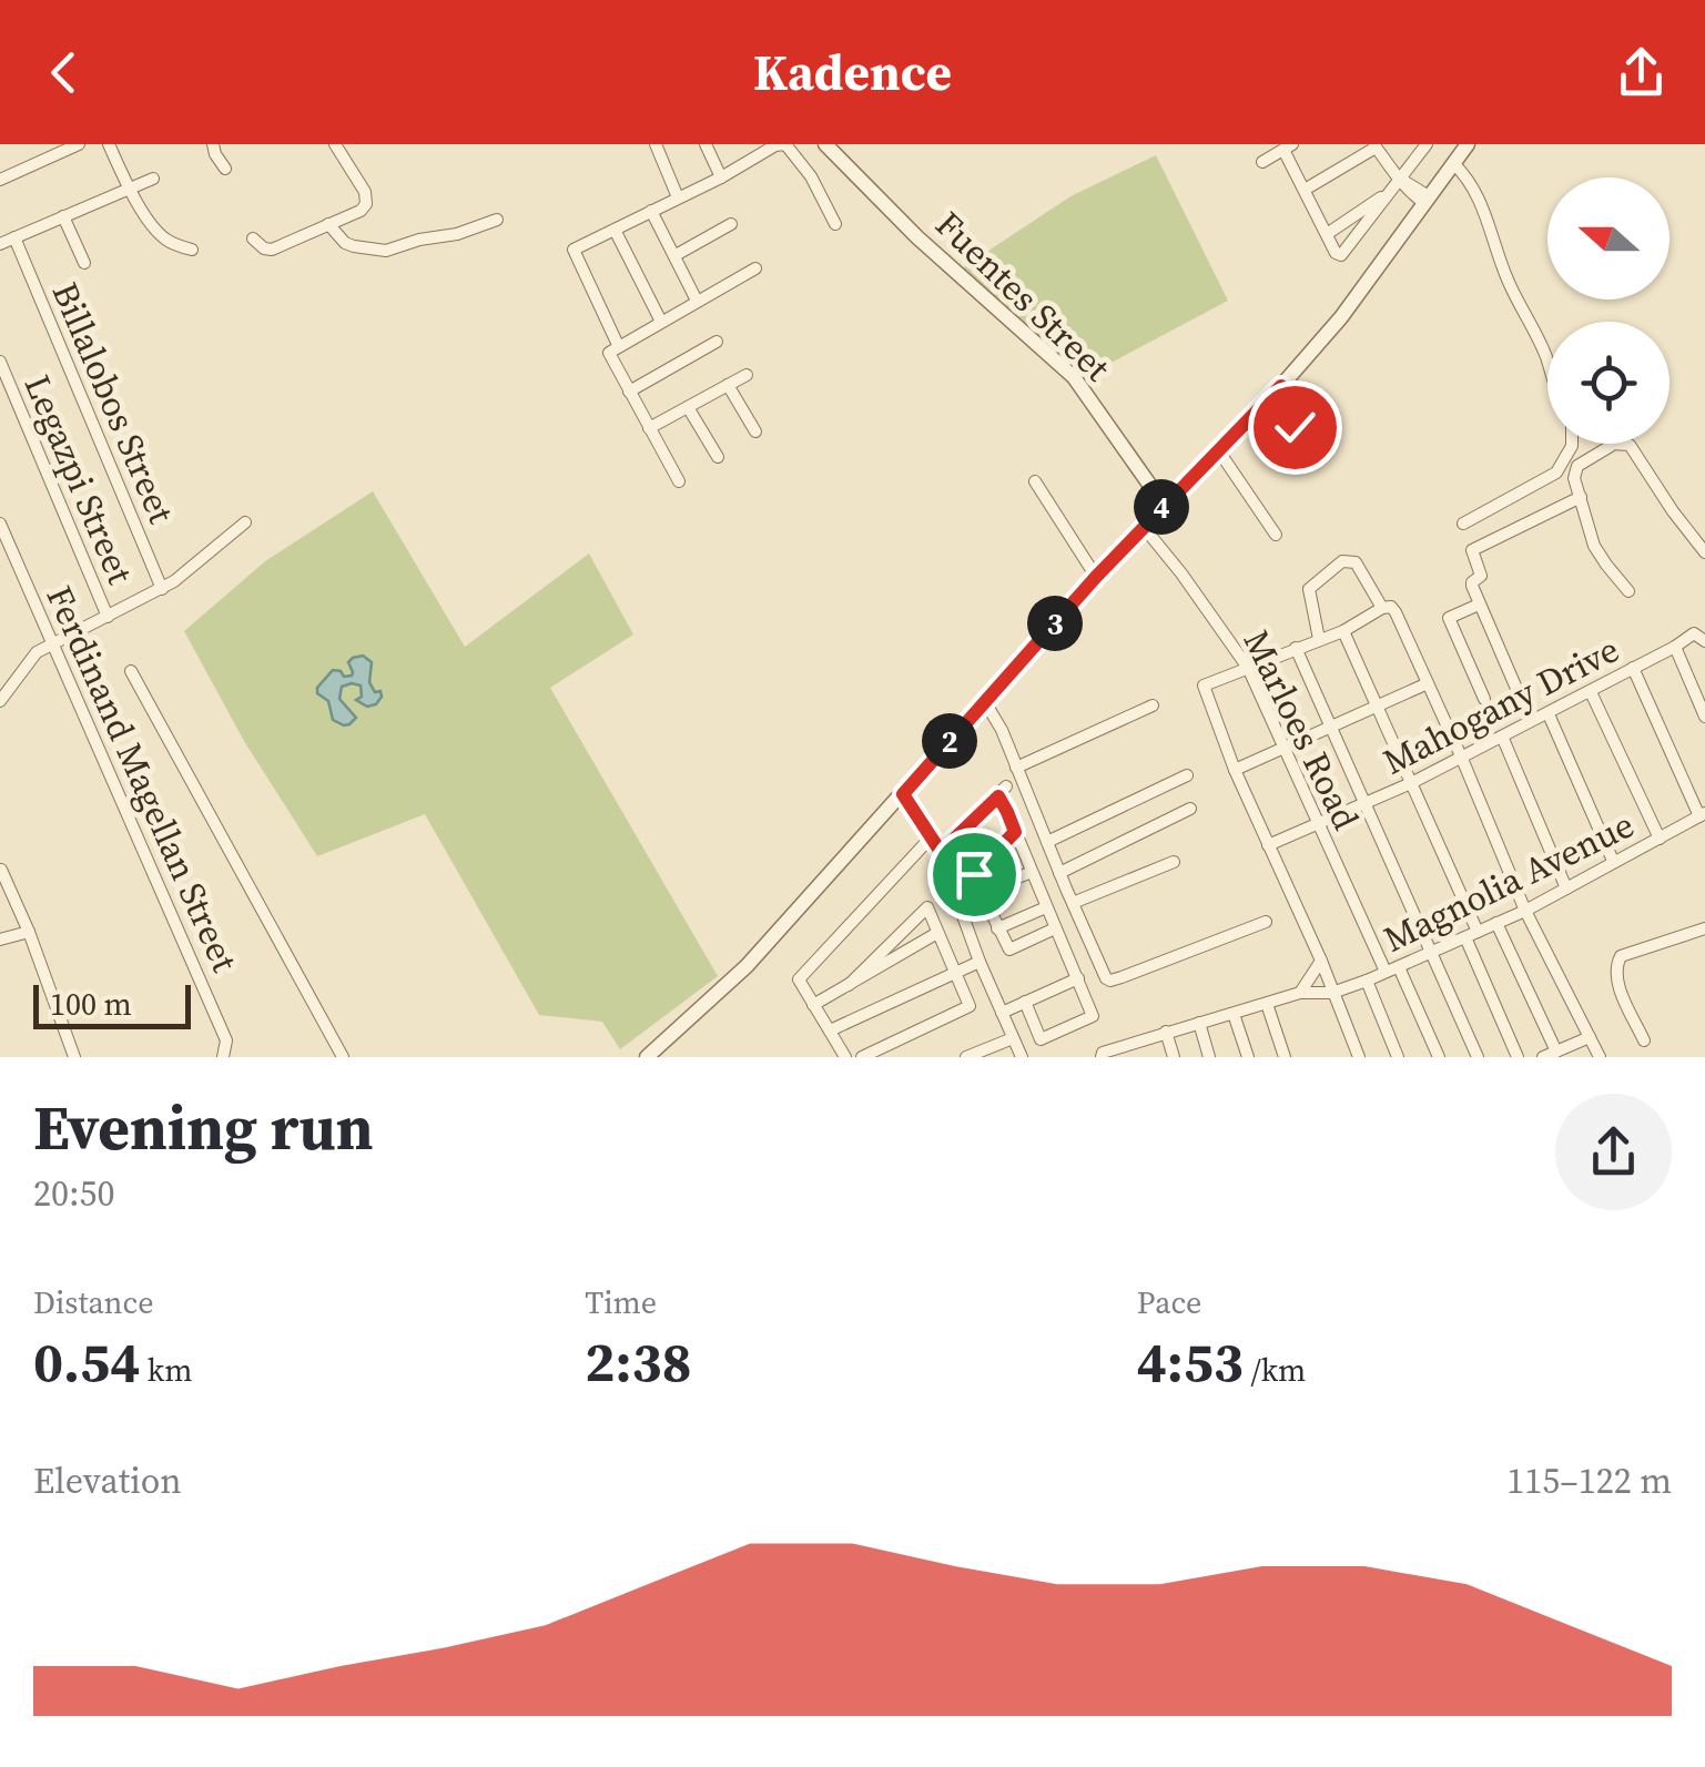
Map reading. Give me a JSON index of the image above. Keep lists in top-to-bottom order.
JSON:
{
  "streets": {
    "street": [
      "Fuentes Street",
      "Billalobos Street",
      "Legazpi Street",
      "Mahogany Drive",
      "Marloes Road",
      "Ferdinand Magellan Street",
      "Magnolia Avenue"
    ]
  },
  "crossings": [
    ["Mahogany Drive", "Marloes Road"],
    ["Marloes Road", "Magnolia Avenue"]
  ],
  "scale_bar": "100 m",
  "north": "left",
  "page": {
    "header": "Kadence",
    "pins": ["4", "3", "2"],
    "scale": "100 m",
    "heading": ["Evening run", "20:50"],
    "stats": [
      ["Distance", "0.54 km"],
      ["Time", "2:38"],
      ["Pace", "4:53 /km"]
    ],
    "chart": ["Elevation", "115–122 m"]
  }
}
